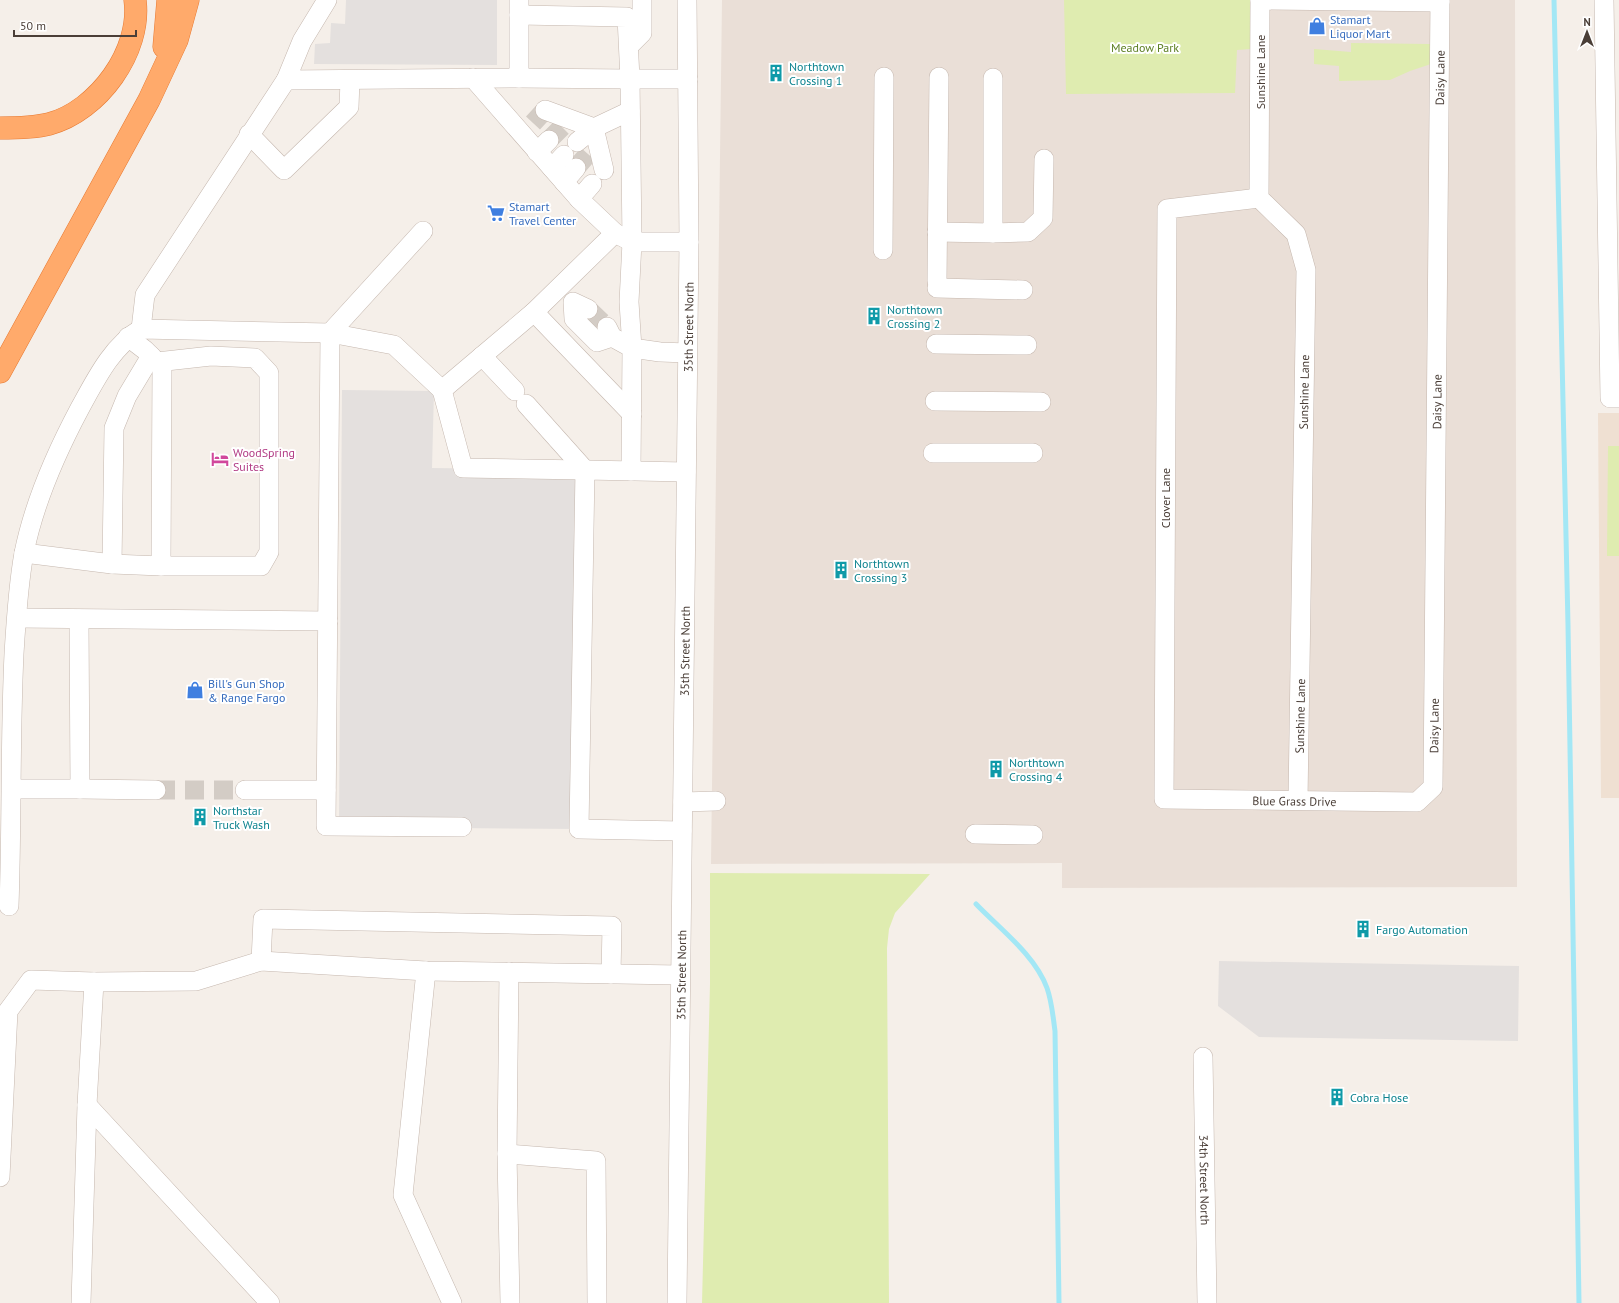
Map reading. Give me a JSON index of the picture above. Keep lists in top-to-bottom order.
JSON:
{
  "streets": {
    "street": [
      "Sunshine Lane",
      "Daisy Lane",
      "35th Street North",
      "Clover Lane",
      "Blue Grass Drive",
      "34th Street North"
    ]
  },
  "crossings": [
    ["Sunshine Lane", "Clover Lane"],
    ["Sunshine Lane", "Blue Grass Drive"],
    ["Daisy Lane", "Blue Grass Drive"],
    ["Clover Lane", "Blue Grass Drive"]
  ],
  "parks": ["Meadow Park"],
  "places": {
    "shop": ["Stamart Liquor Mart", "Bill's Gun Shop & Range Fargo"],
    "building": [
      "Northtown Crossing 1",
      "Northtown Crossing 2",
      "Northtown Crossing 3",
      "Northtown Crossing 4",
      "Northstar Truck Wash",
      "Fargo Automation",
      "Cobra Hose"
    ],
    "supermarket": ["Stamart Travel Center"],
    "hotel": ["WoodSpring Suites"]
  },
  "scale_bar": "50 m",
  "north": "top"
}
